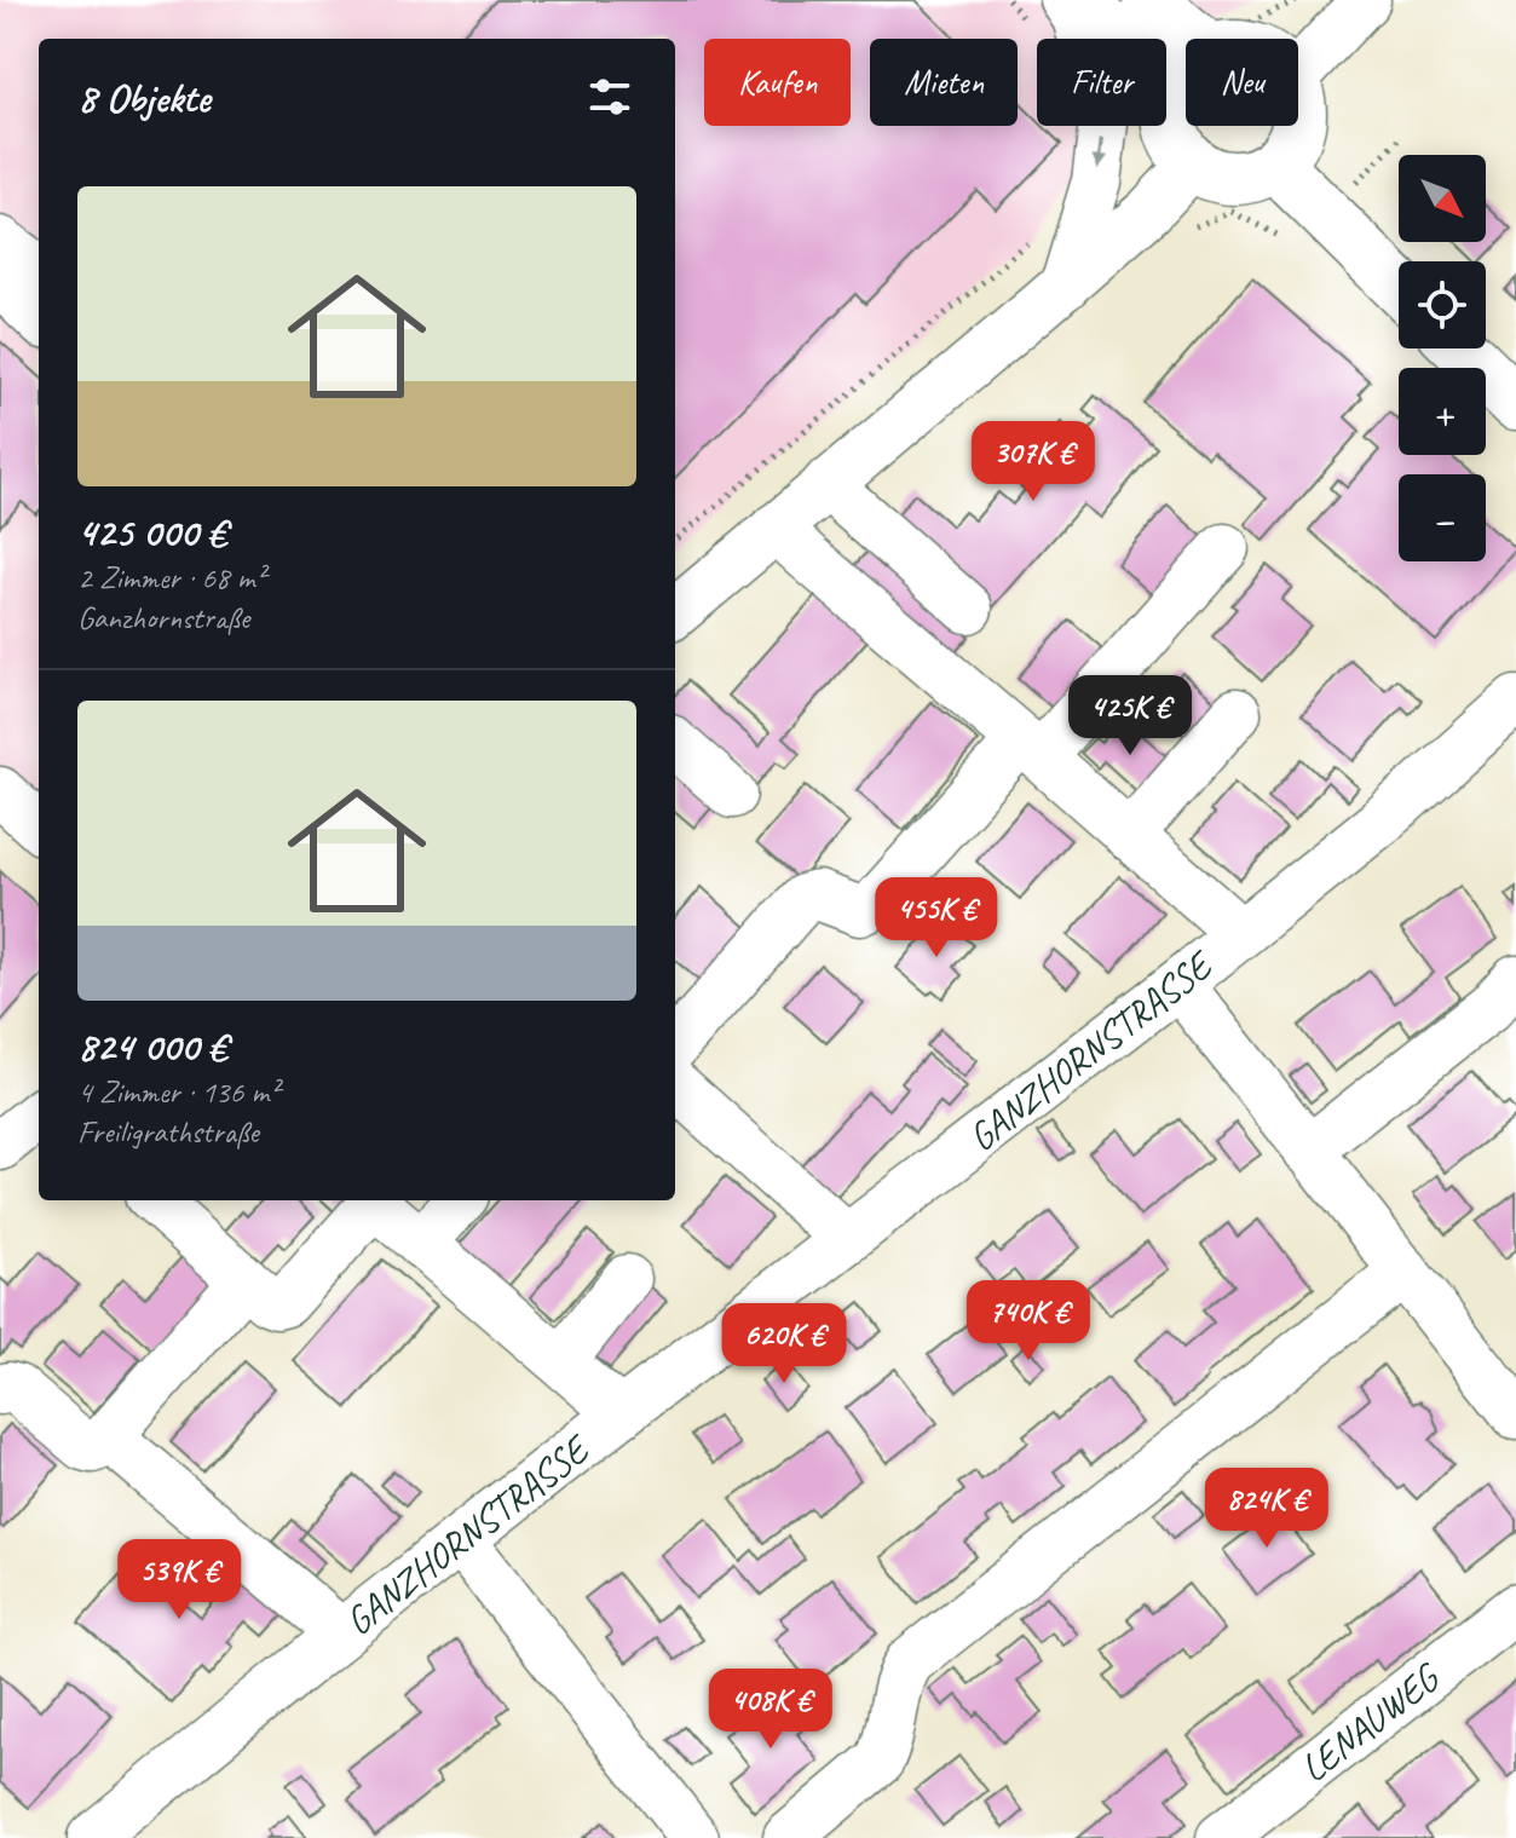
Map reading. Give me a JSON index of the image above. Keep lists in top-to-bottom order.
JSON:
{
  "streets": {
    "street": ["GANZHORNSTRASSE", "LENAUWEG"]
  },
  "north": "bottom right",
  "page": {
    "chip": [
      "Kaufen",
      "Mieten",
      "Filter",
      "Neu"
    ],
    "heading": "8 Objekte",
    "map_buttons": ["+", "−"],
    "list": [
      {
        "name": "425 000 €",
        "note": "2 Zimmer · 68 m² · Ganzhornstraße"
      },
      {
        "name": "824 000 €",
        "note": "4 Zimmer · 136 m² · Freiligrathstraße"
      }
    ],
    "price": [
      "307K €",
      "425K €",
      "455K €",
      "740K €",
      "620K €",
      "824K €",
      "539K €",
      "408K €"
    ]
  }
}
